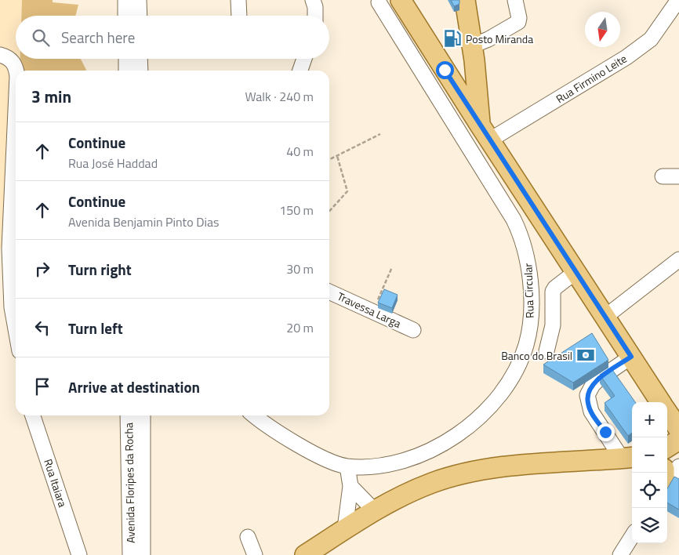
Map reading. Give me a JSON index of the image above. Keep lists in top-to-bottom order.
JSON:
{
  "streets": {
    "street": [
      "Rua Firmino Leite",
      "Rua Circular",
      "Travessa Larga",
      "Rua Itaiara",
      "Avenida Floripes da Rocha"
    ]
  },
  "places": {
    "fuel station": ["Posto Miranda"],
    "bank": ["Banco do Brasil"]
  },
  "north": "bottom",
  "page": {
    "search": "Search here",
    "heading": ["3 min", "Walk · 240 m"],
    "list": [
      ["Continue", "Rua José Haddad", "40 m"],
      ["Continue", "Avenida Benjamin Pinto Dias", "150 m"],
      ["Turn right", "30 m"],
      ["Turn left", "20 m"],
      "Arrive at destination"
    ],
    "map_buttons": ["+", "−"]
  }
}
